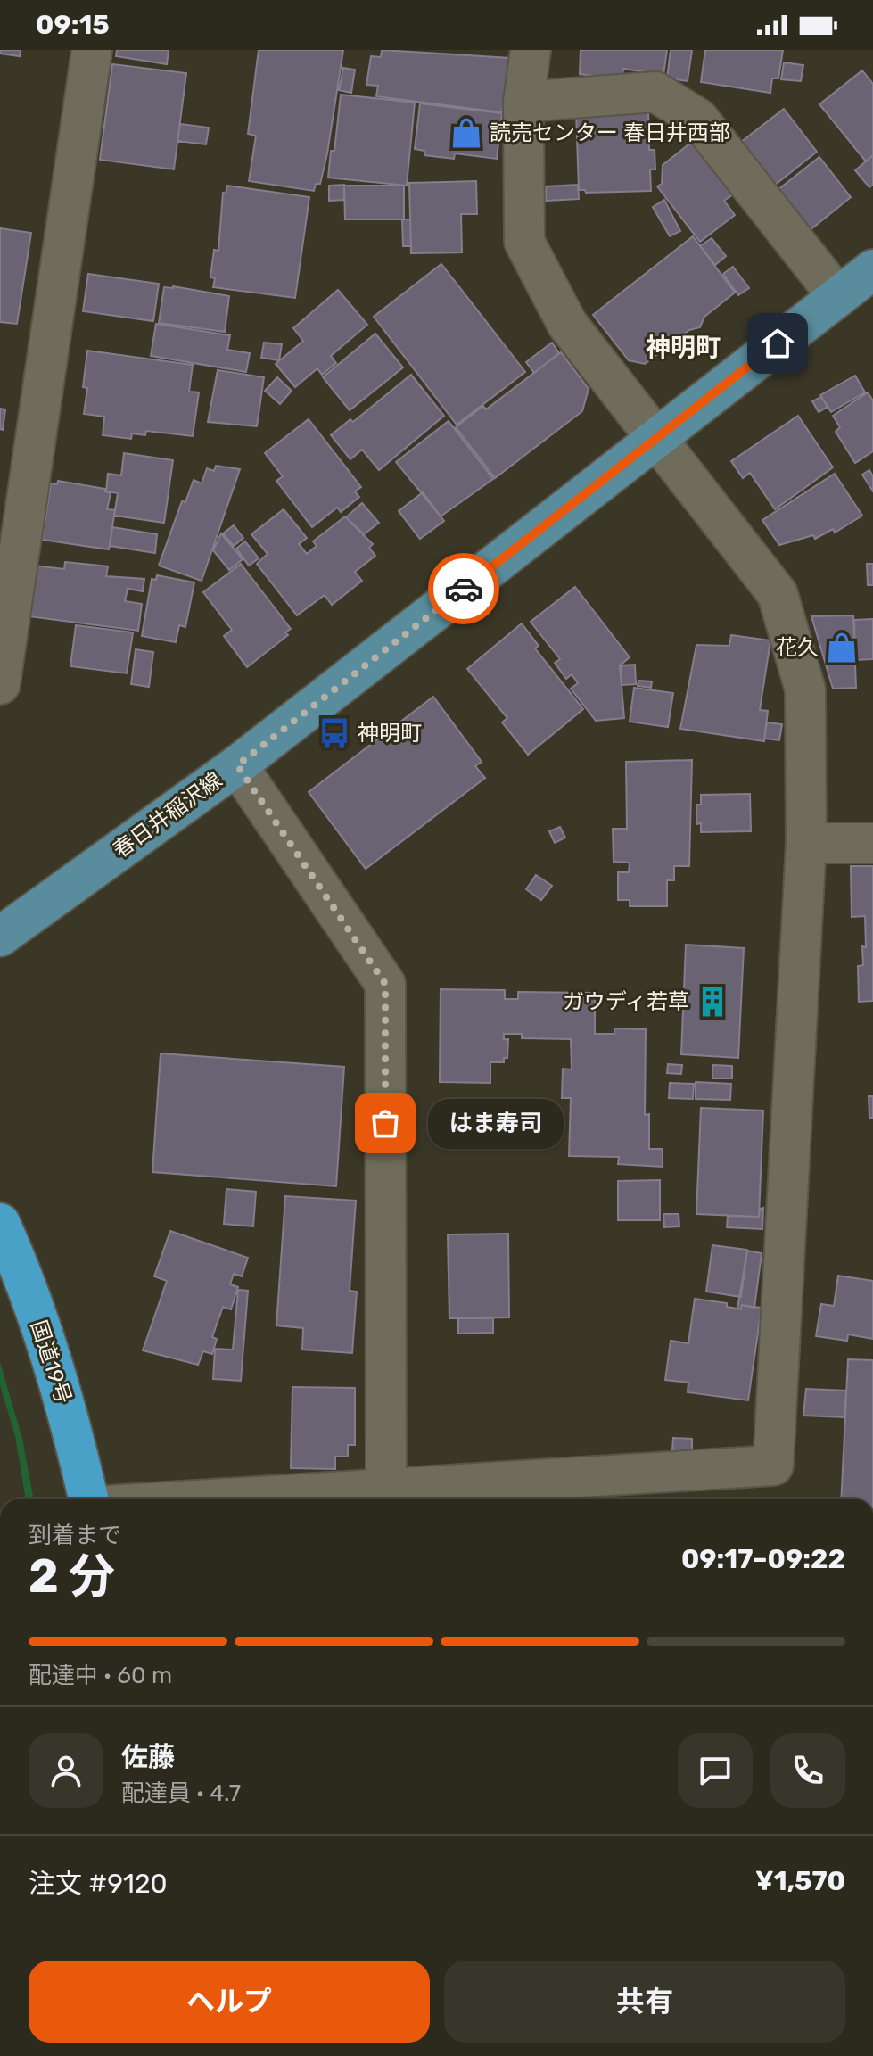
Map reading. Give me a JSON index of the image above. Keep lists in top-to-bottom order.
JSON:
{
  "streets": {
    "highway": ["国道19号"],
    "main road": ["春日井稲沢線"]
  },
  "districts": ["神明町"],
  "places": {
    "shop": ["読売センター 春日井西部", "花久"],
    "bus stop": ["神明町"],
    "building": ["ガウディ若草"],
    "other": ["はま寿司"]
  },
  "page": {
    "status": "09:15",
    "bubble": "はま寿司",
    "heading": ["2 分", "到着まで", "09:17–09:22"],
    "panel": [
      "佐藤",
      "配達員 · 4.7",
      "注文 #9120",
      "¥1,570"
    ],
    "bar": "配達中 · 60 m",
    "buttons": ["ヘルプ", "共有"]
  }
}
